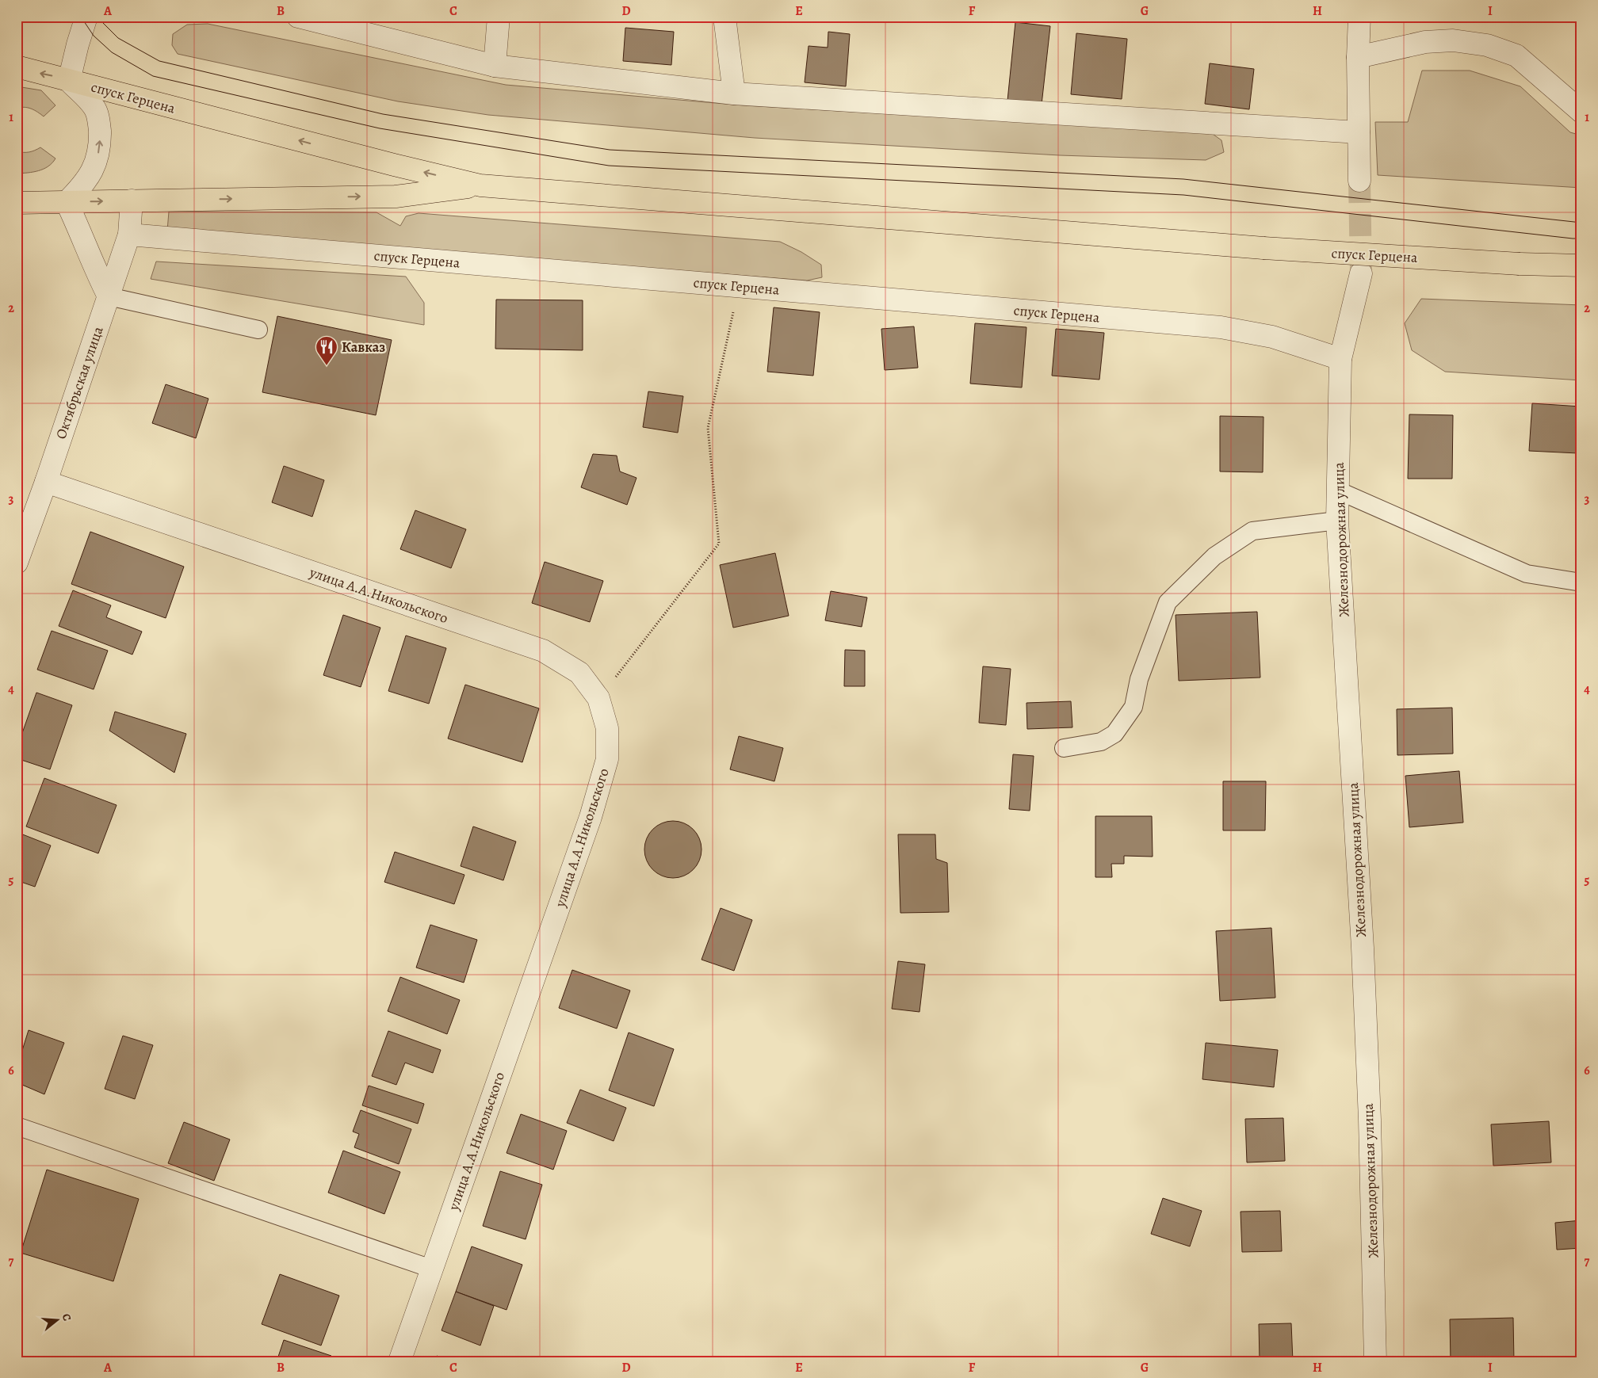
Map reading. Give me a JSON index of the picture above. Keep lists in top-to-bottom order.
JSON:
{
  "streets": {
    "main road": ["спуск Герцена"],
    "street": ["Октябрьская улица", "Железнодорожная улица", "улица А.А.Никольского"]
  },
  "crossings": [
    ["спуск Герцена", "Октябрьская улица"],
    ["спуск Герцена", "Железнодорожная улица"],
    ["Октябрьская улица", "улица А.А.Никольского"]
  ],
  "places": {
    "restaurant": ["Кавказ"]
  },
  "north": "right",
  "grid": {
    "columns": [
      "A",
      "B",
      "C",
      "D",
      "E",
      "F",
      "G",
      "H",
      "I"
    ],
    "rows": [
      "1",
      "2",
      "3",
      "4",
      "5",
      "6",
      "7"
    ]
  }
}
